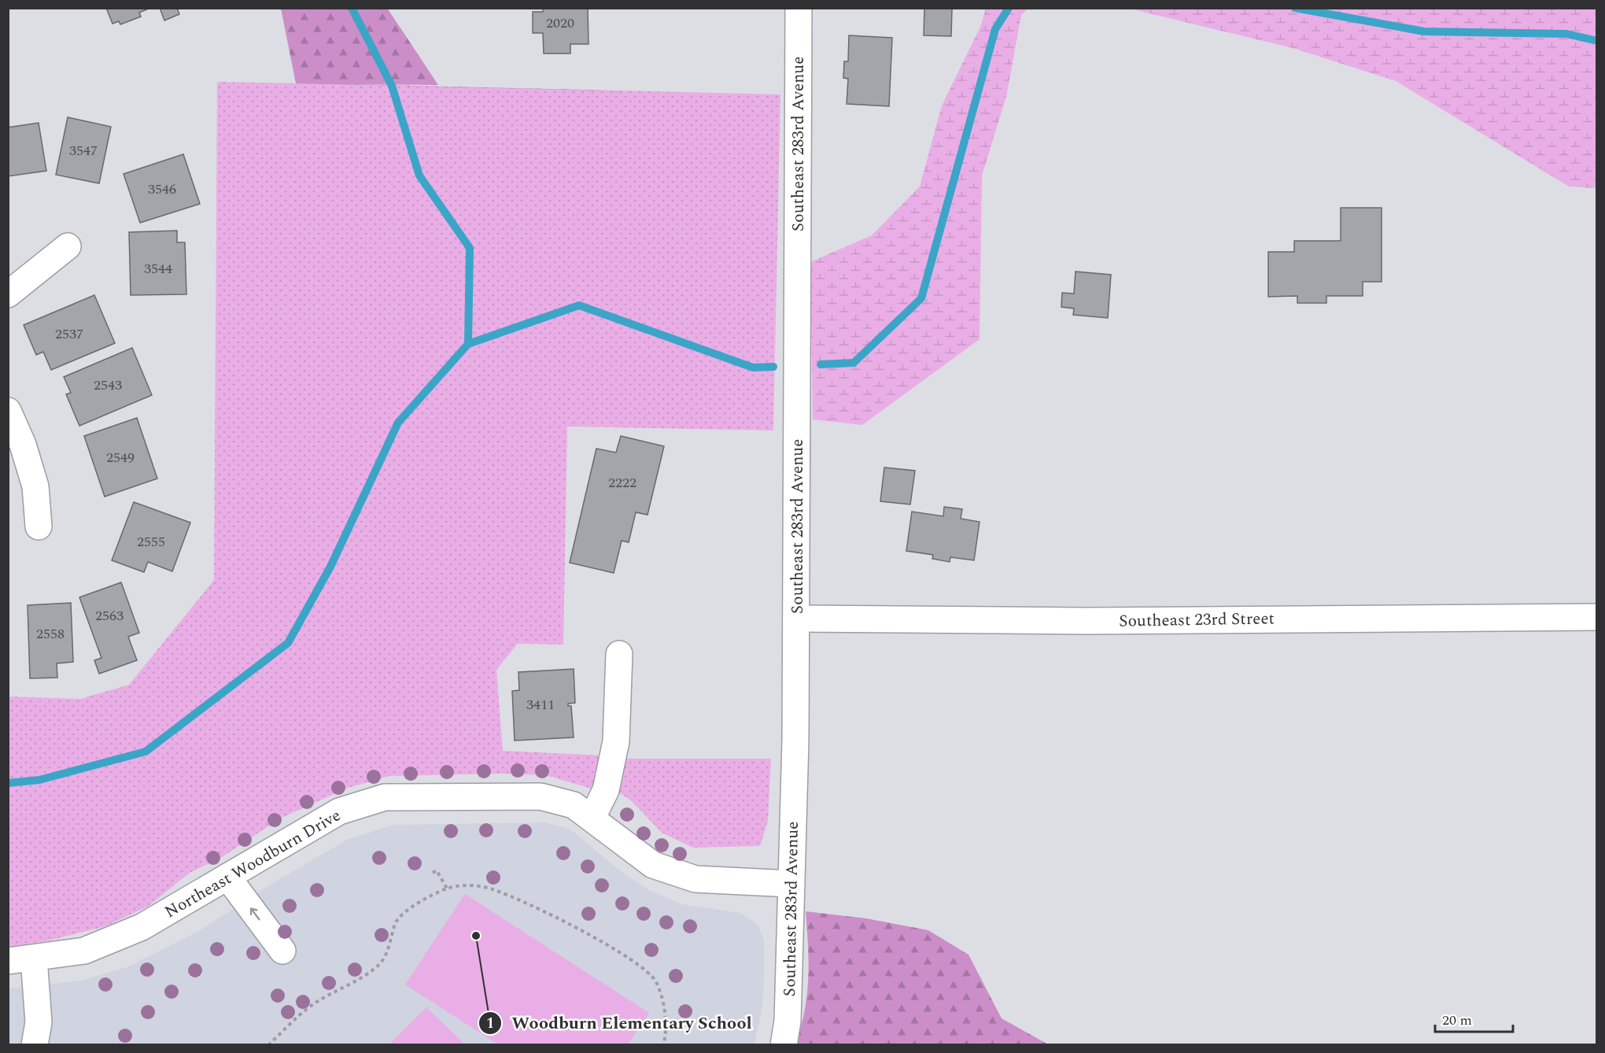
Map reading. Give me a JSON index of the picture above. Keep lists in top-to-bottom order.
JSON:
{
  "streets": {
    "street": ["Southeast 283rd Avenue", "Southeast 23rd Street", "Northeast Woodburn Drive"]
  },
  "crossings": [
    ["Southeast 283rd Avenue", "Southeast 23rd Street"],
    ["Southeast 283rd Avenue", "Northeast Woodburn Drive"]
  ],
  "places": ["Woodburn Elementary School"],
  "house_numbers": [
    "2020",
    "3547",
    "3546",
    "3544",
    "2537",
    "2543",
    "2549",
    "2222",
    "2555",
    "2563",
    "2558",
    "3411"
  ],
  "scale_bar": "20 m"
}
